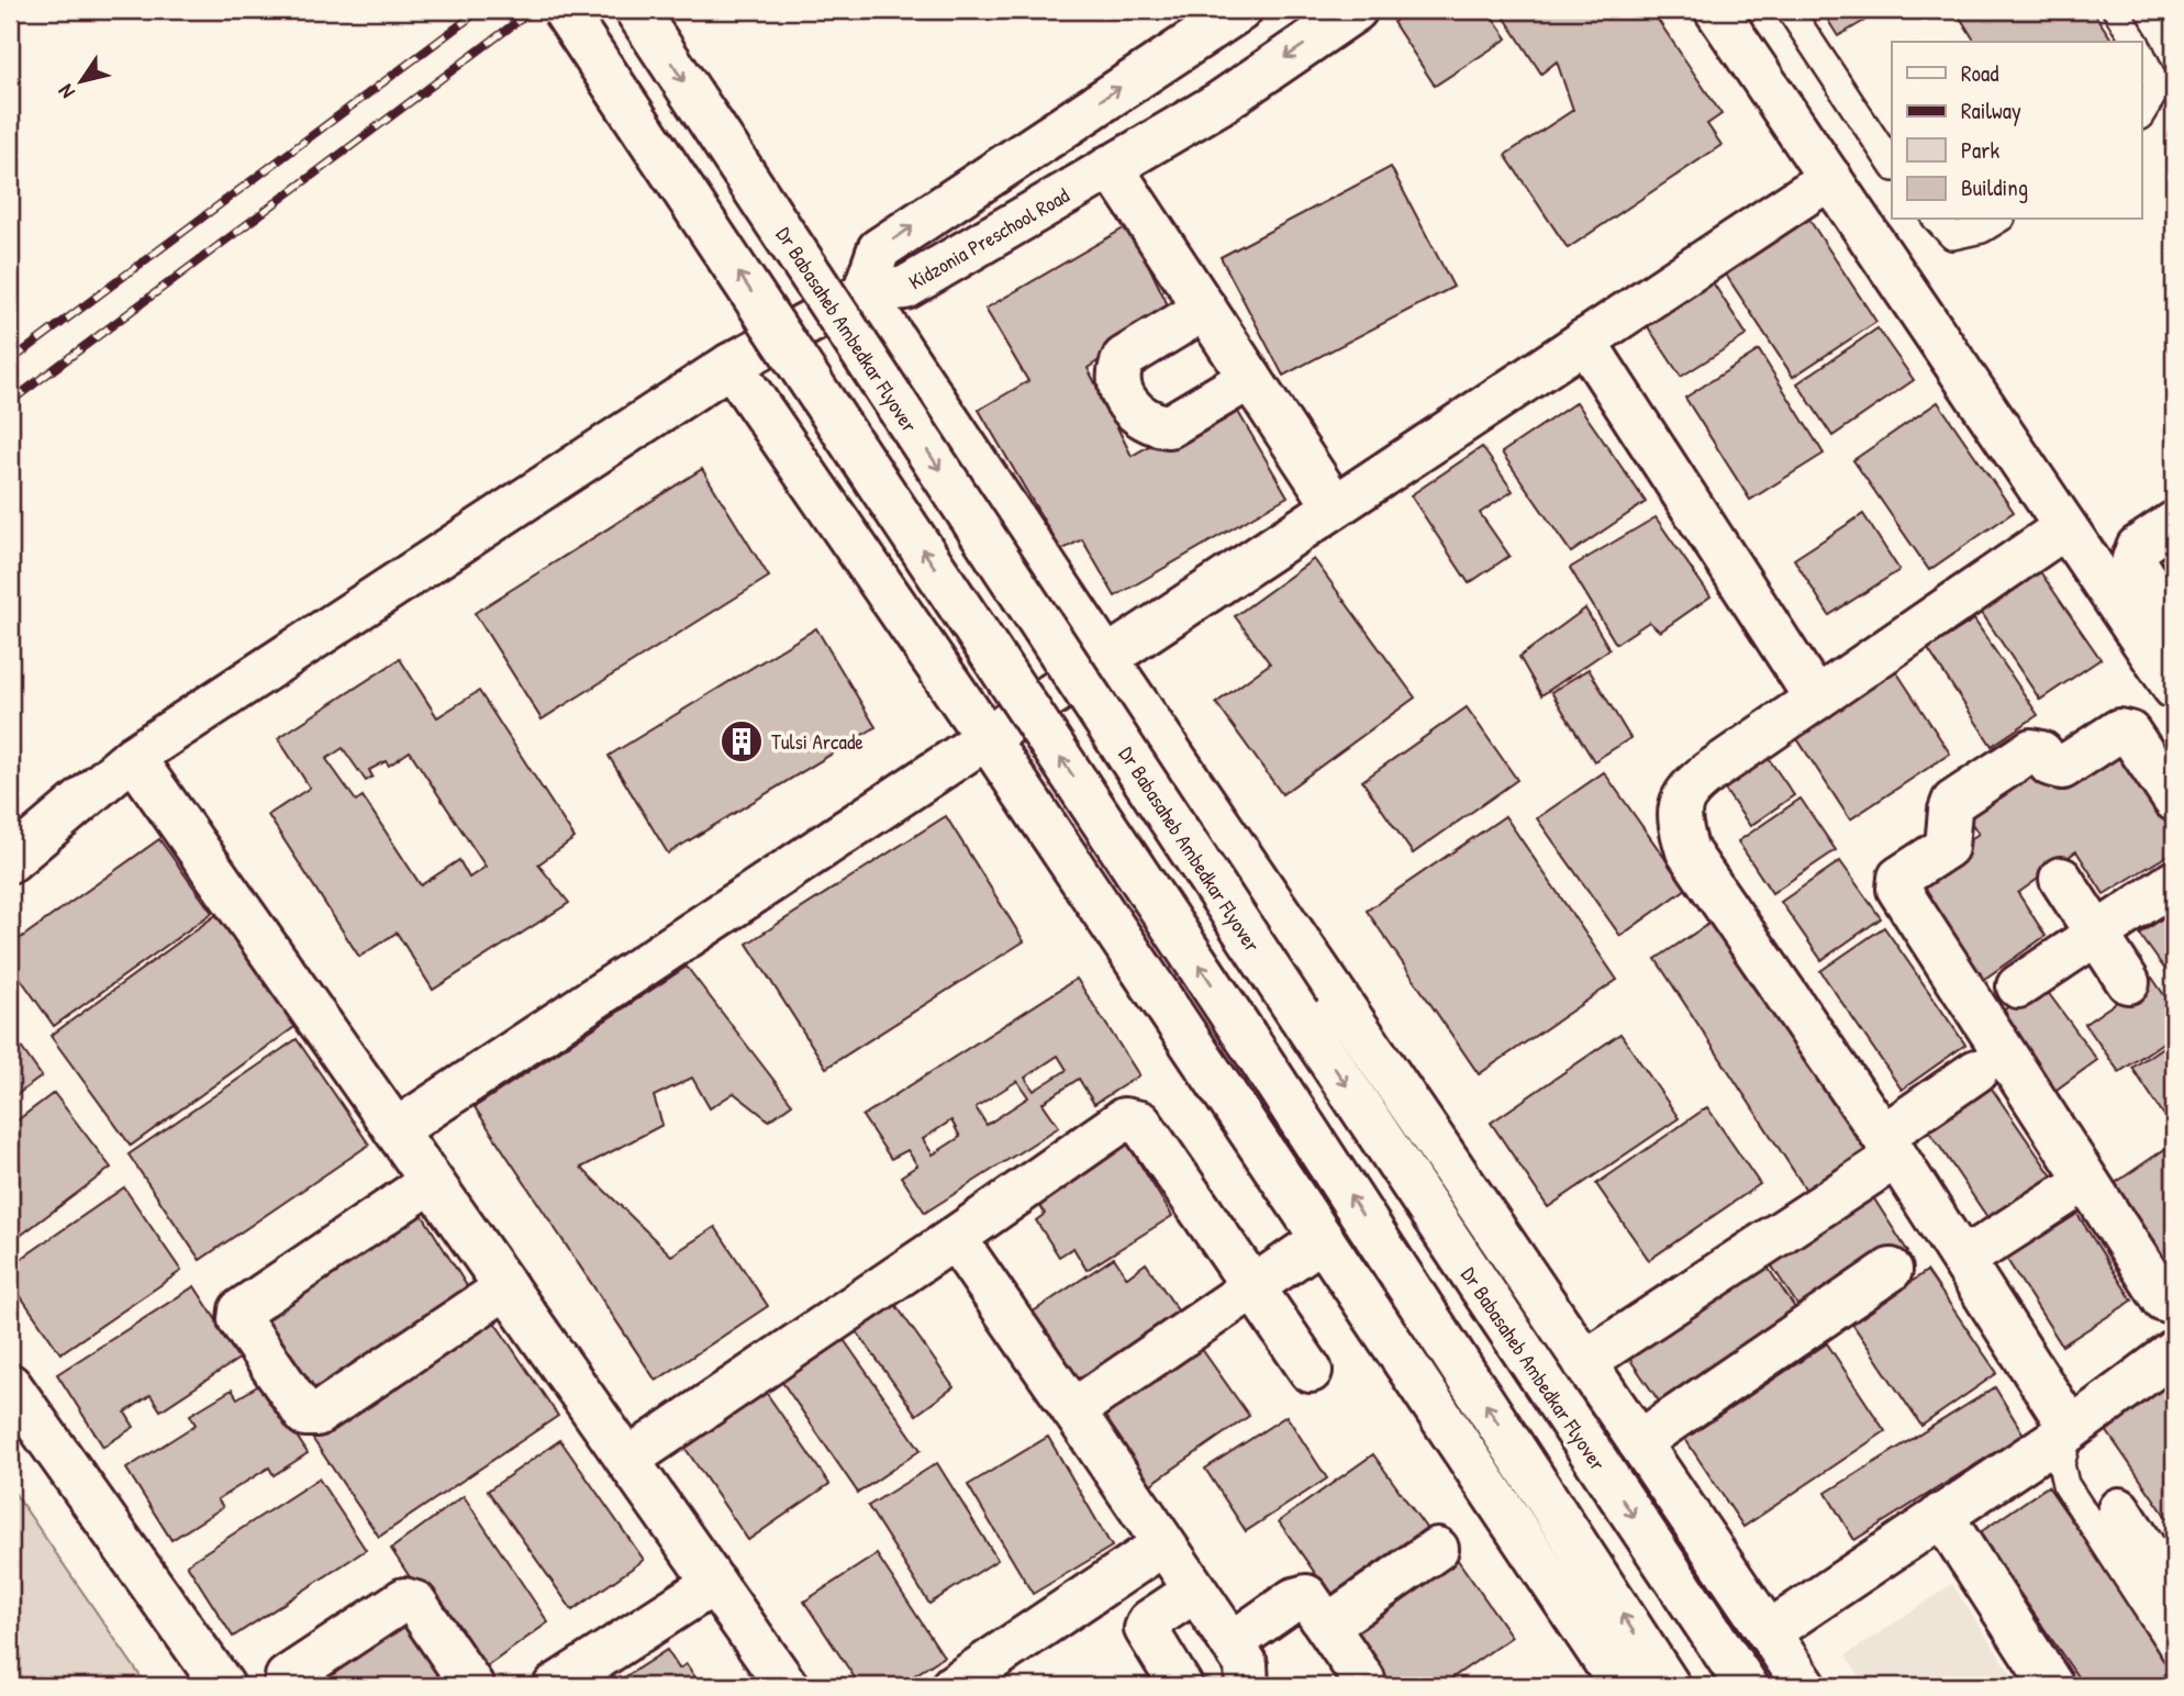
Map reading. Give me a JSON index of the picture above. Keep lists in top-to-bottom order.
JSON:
{
  "streets": {
    "street": ["Kidzonia Preschool Road", "Dr Babasaheb Ambedkar Flyover"]
  },
  "places": {
    "building": ["Tulsi Arcade"]
  },
  "legend": [
    "Road",
    "Railway",
    "Park",
    "Building"
  ],
  "north": "bottom left"
}
